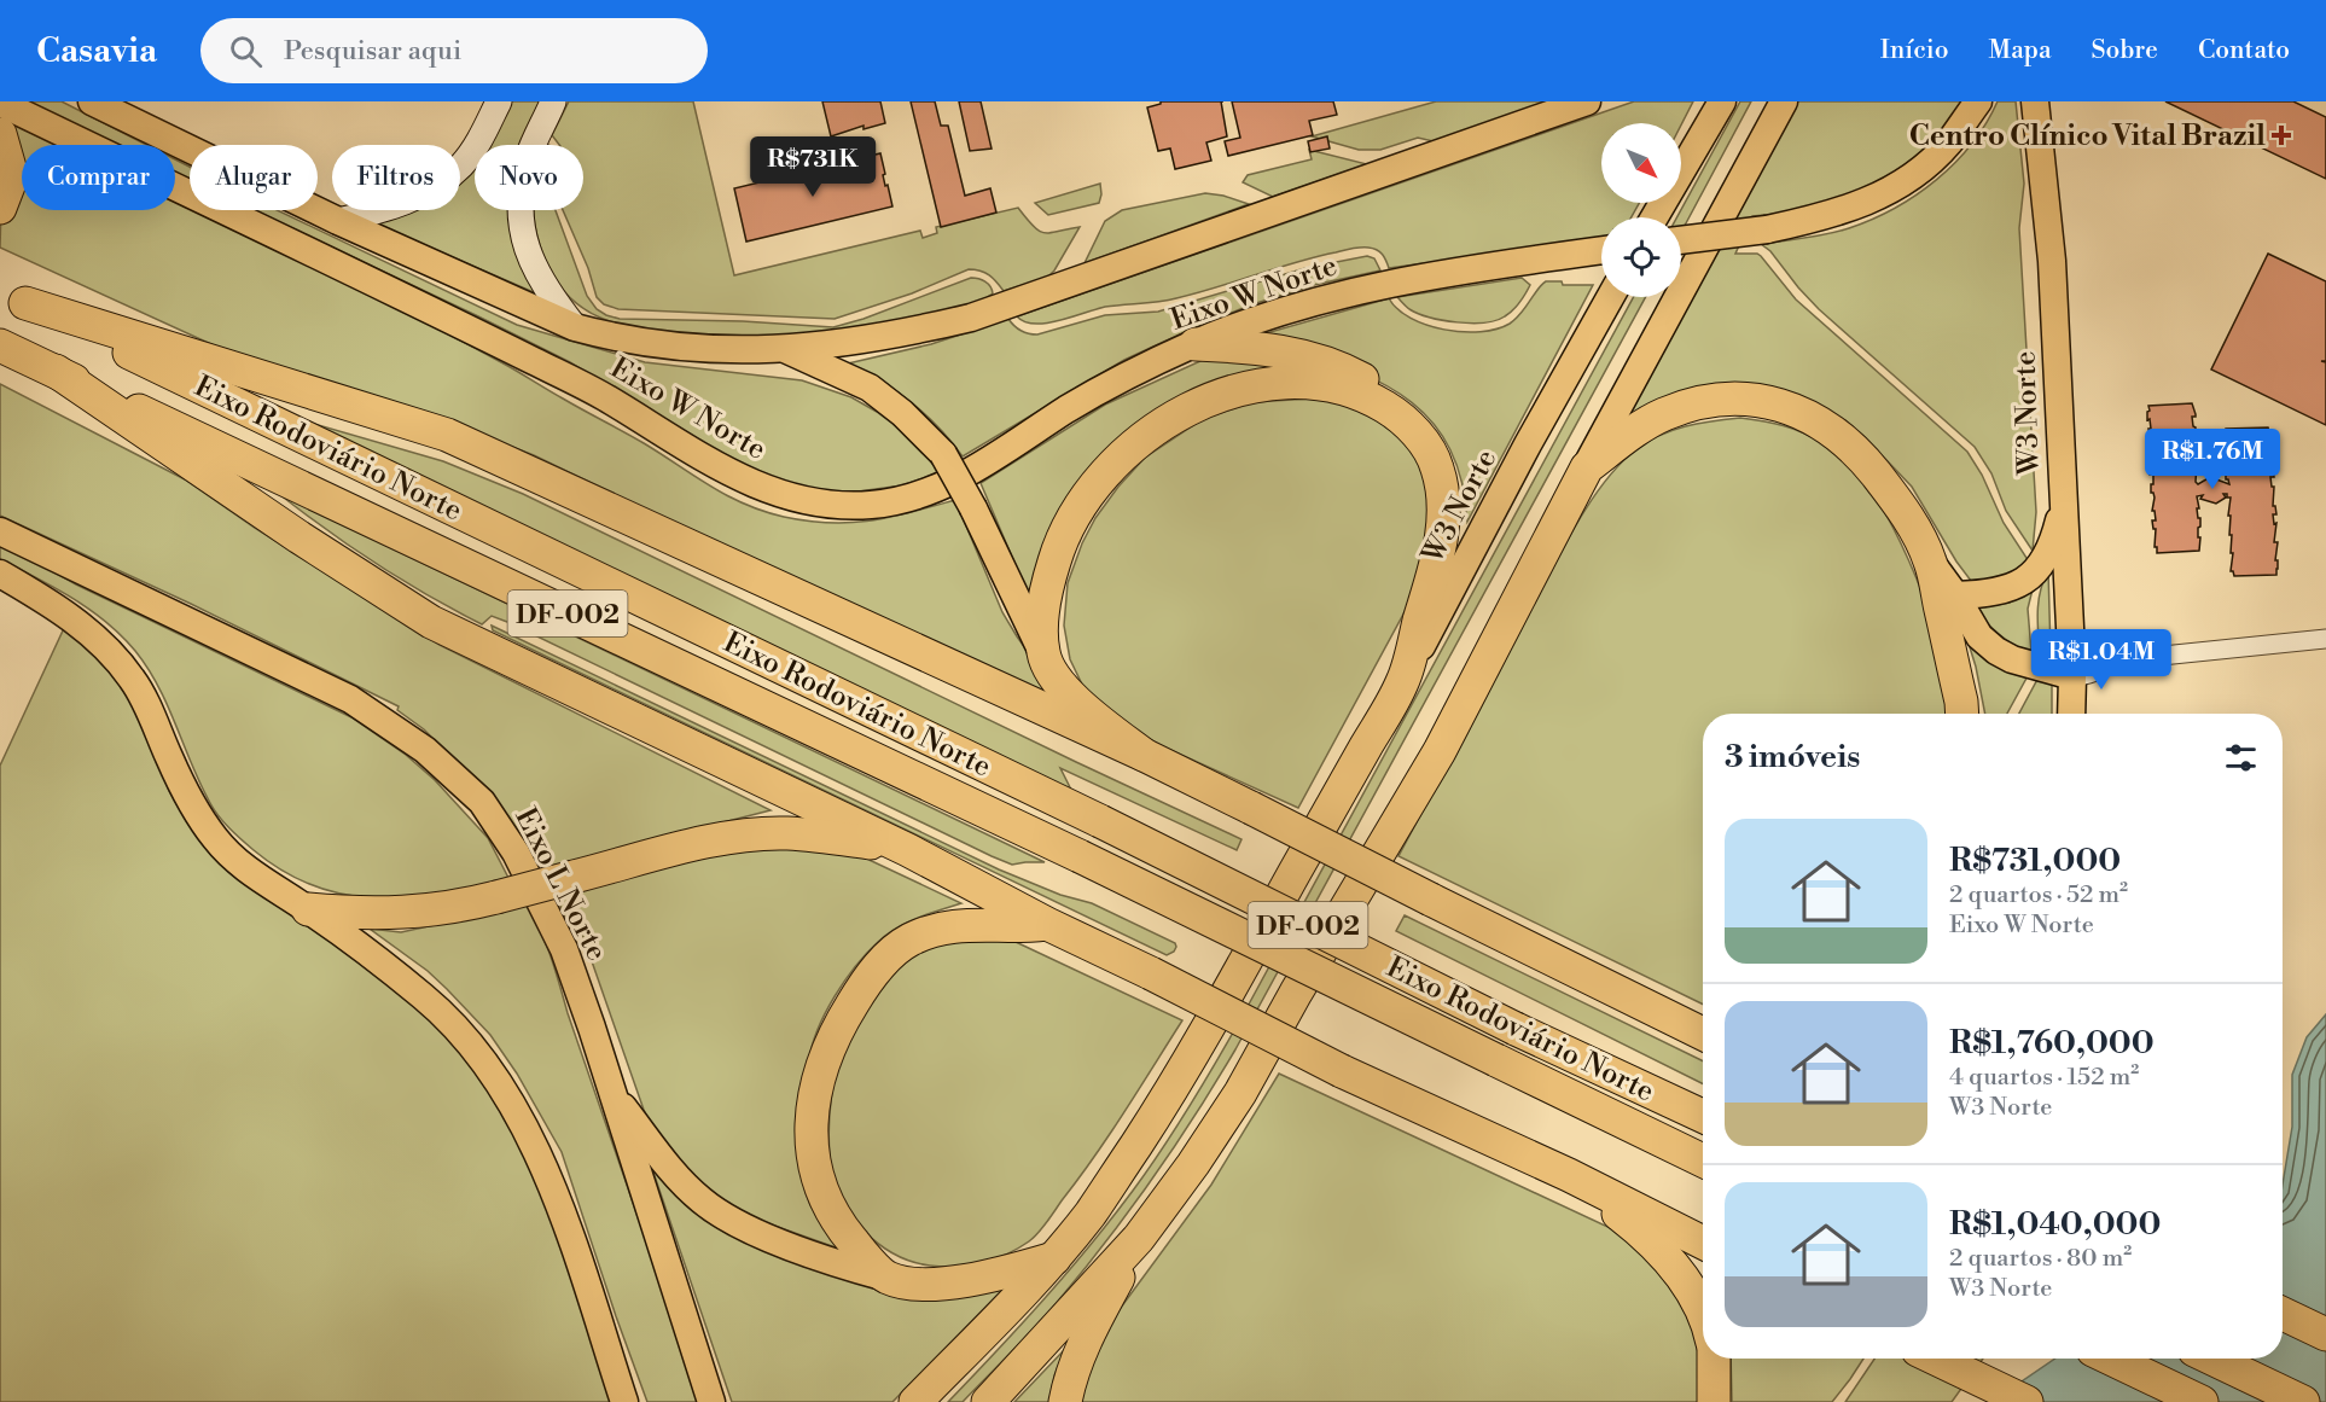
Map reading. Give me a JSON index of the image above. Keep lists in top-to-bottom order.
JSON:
{
  "streets": {
    "highway": ["Eixo Rodoviário Norte", "DF-002"],
    "main road": ["Eixo W Norte", "W3 Norte", "Eixo L Norte"]
  },
  "places": {
    "health": ["Centro Clínico Vital Brazil"]
  },
  "north": "bottom right",
  "page": {
    "header": "Casavia",
    "search": "Pesquisar aqui",
    "nav": [
      "Início",
      "Mapa",
      "Sobre",
      "Contato"
    ],
    "price": ["R$731K", "R$1.76M", "R$1.04M"],
    "chip": [
      "Comprar",
      "Alugar",
      "Filtros",
      "Novo"
    ],
    "heading": "3 imóveis",
    "list": [
      {
        "name": "R$731,000",
        "note": "2 quartos · 52 m² · Eixo W Norte"
      },
      {
        "name": "R$1,760,000",
        "note": "4 quartos · 152 m² · W3 Norte"
      },
      {
        "name": "R$1,040,000",
        "note": "2 quartos · 80 m² · W3 Norte"
      }
    ]
  }
}
